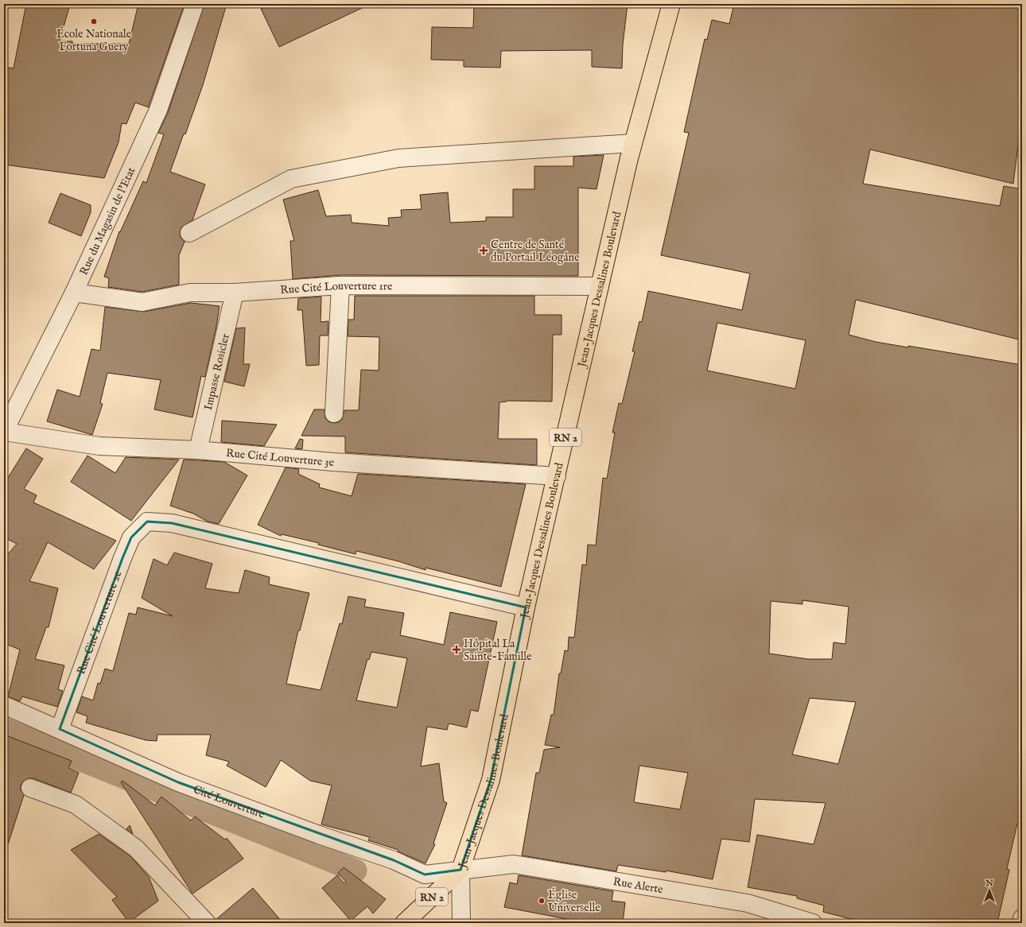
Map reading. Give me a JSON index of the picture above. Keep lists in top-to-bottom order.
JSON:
{
  "streets": {
    "main road": ["Jean-Jacques Dessalines Boulevard", "RN 2"],
    "street": [
      "Rue du Magasin de l'Etat",
      "Rue Cité Louverture 1re",
      "Impasse Rosicler",
      "Rue Cité Louverture 3e",
      "Rue Cité Louverture 2e",
      "Cité Louverture",
      "Rue Alerte"
    ]
  },
  "crossings": [
    ["Rue du Magasin de l'Etat", "Rue Cité Louverture 1re"],
    ["Rue du Magasin de l'Etat", "Rue Cité Louverture 3e"],
    ["Rue Cité Louverture 1re", "Jean-Jacques Dessalines Boulevard"],
    ["Rue Cité Louverture 1re", "Impasse Rosicler"],
    ["Jean-Jacques Dessalines Boulevard", "Rue Cité Louverture 3e"],
    ["Jean-Jacques Dessalines Boulevard", "Rue Cité Louverture 2e"],
    ["Jean-Jacques Dessalines Boulevard", "Cité Louverture"],
    ["Jean-Jacques Dessalines Boulevard", "Rue Alerte"],
    ["Impasse Rosicler", "Rue Cité Louverture 3e"],
    ["Rue Cité Louverture 2e", "Cité Louverture"],
    ["Cité Louverture", "Rue Alerte"]
  ],
  "places": {
    "other": ["École Nationale Fortuna Guery", "Église Universelle"],
    "health": ["Centre de Santé du Portail Léogâne", "Hôpital La Sainte-Famille"]
  },
  "north": "top"
}
